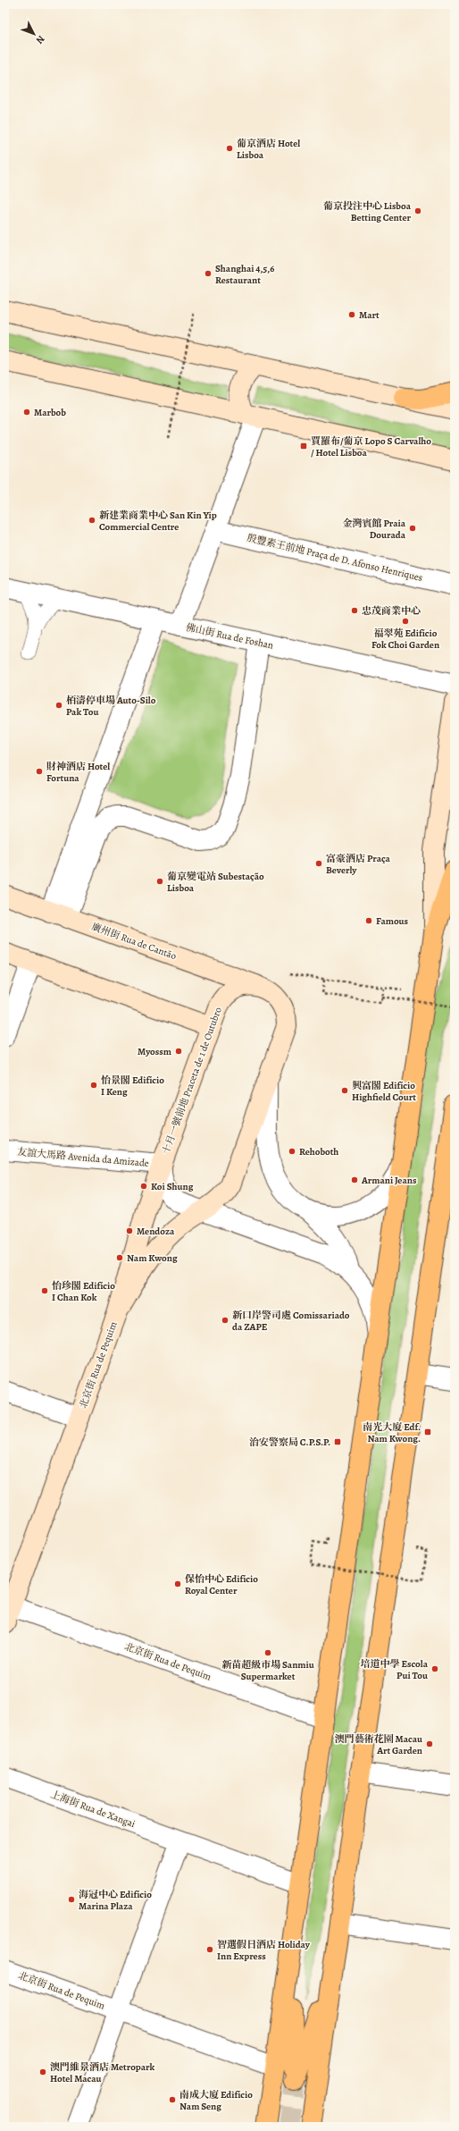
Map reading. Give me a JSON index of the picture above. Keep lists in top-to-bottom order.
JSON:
{
  "streets": {
    "street": [
      "殷豐素王前地 Praça de D. Afonso Henriques",
      "佛山街 Rua de Foshan",
      "廣州街 Rua de Cantão",
      "十月一號前地 Praceta de 1 de Outubro",
      "友誼大馬路 Avenida da Amizade",
      "北京街 Rua de Pequim",
      "上海街 Rua de Xangai"
    ]
  },
  "crossings": [
    ["廣州街 Rua de Cantão", "十月一號前地 Praceta de 1 de Outubro"],
    ["十月一號前地 Praceta de 1 de Outubro", "友誼大馬路 Avenida da Amizade"],
    ["十月一號前地 Praceta de 1 de Outubro", "北京街 Rua de Pequim"]
  ],
  "places": {
    "other": [
      "葡京酒店 Hotel Lisboa",
      "葡京投注中心 Lisboa Betting Center",
      "Shanghai 4,5,6 Restaurant",
      "Mart",
      "Marbob",
      "新建業商業中心 San Kin Yip Commercial Centre",
      "金灣賓館 Praia Dourada",
      "忠茂商業中心",
      "福翠苑 Edifício Fok Choi Garden",
      "栢濤停車場 Auto-Silo Pak Tou",
      "財神酒店 Hotel Fortuna",
      "富豪酒店 Praça Beverly",
      "葡京變電站 Subestação Lisboa",
      "Famous",
      "Myossm",
      "怡景閣 Edifício I Keng",
      "興富閣 Edifício Highfield Court",
      "Rehoboth",
      "Armani Jeans",
      "Koi Shung",
      "Mendoza",
      "Nam Kwong",
      "怡珍閣 Edifício I Chan Kok",
      "新口岸警司處 Comissariado da ZAPE",
      "保怡中心 Edifício Royal Center",
      "新苗超級市場 Sanmiu Supermarket",
      "培道中學 Escola Pui Tou",
      "澳門藝術花園 Macau Art Garden",
      "海冠中心 Edifício Marina Plaza",
      "智選假日酒店 Holiday Inn Express",
      "澳門維景酒店 Metropark Hotel Macau",
      "南成大廈 Edifício Nam Seng"
    ],
    "transit": ["賈羅布/葡京 Lopo S Carvalho / Hotel Lisboa", "南光大廈 Edf. Nam Kwong.", "治安警察局 C.P.S.P."]
  },
  "north": "bottom right"
}
